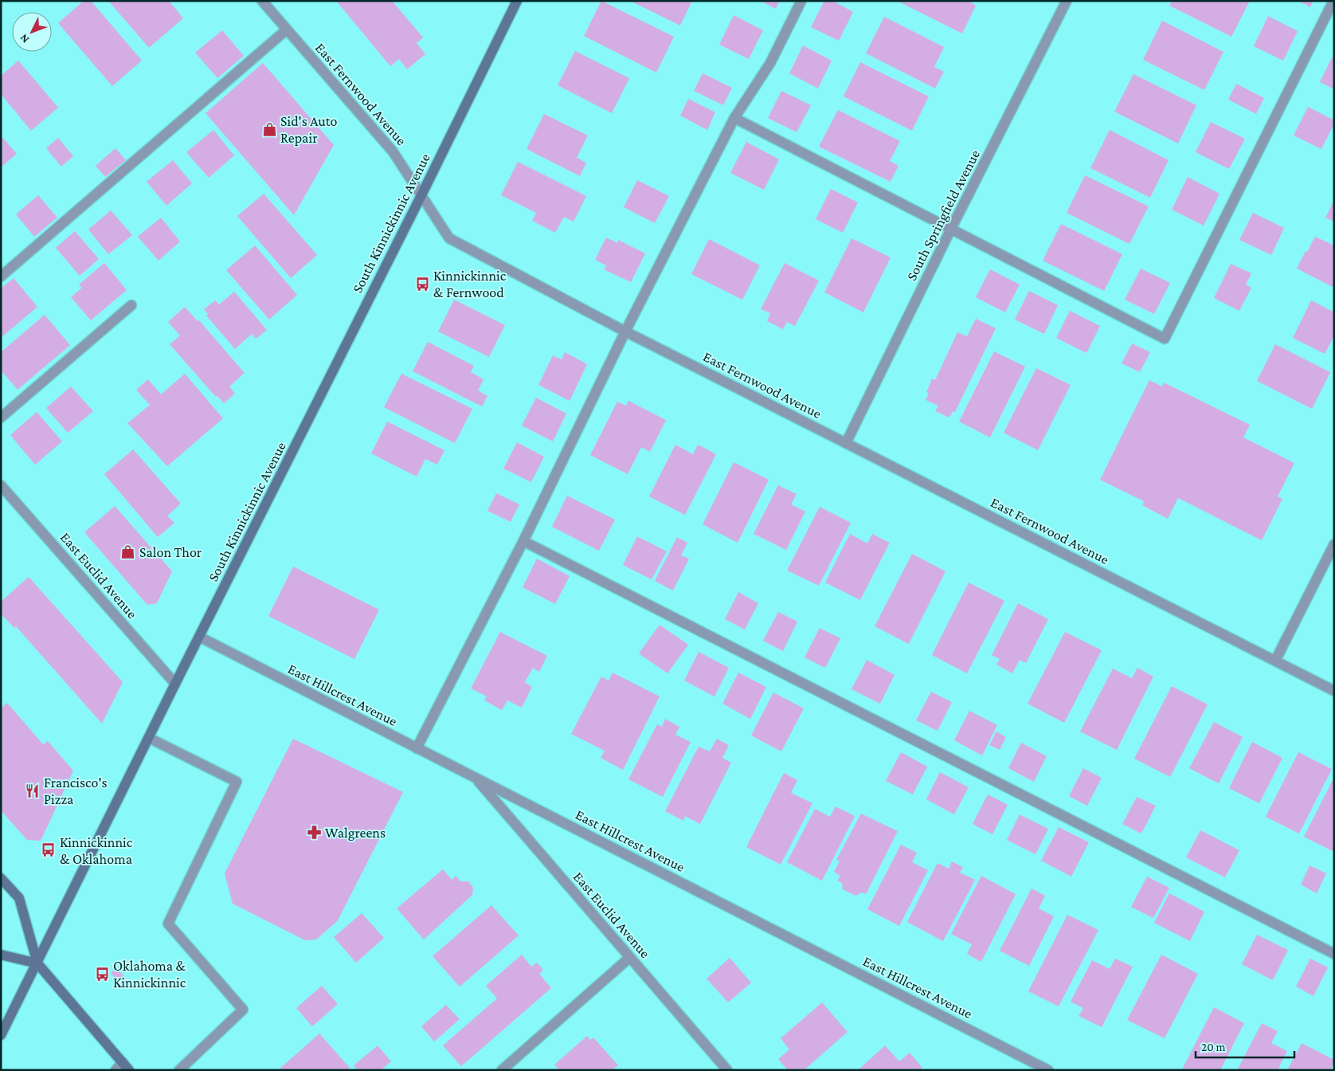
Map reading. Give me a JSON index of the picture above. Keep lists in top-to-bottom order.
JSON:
{
  "streets": {
    "main road": ["South Kinnickinnic Avenue"],
    "street": [
      "East Fernwood Avenue",
      "South Springfield Avenue",
      "East Euclid Avenue",
      "East Hillcrest Avenue"
    ]
  },
  "crossings": [
    ["East Fernwood Avenue", "South Springfield Avenue"],
    ["East Fernwood Avenue", "South Kinnickinnic Avenue"],
    ["South Kinnickinnic Avenue", "East Euclid Avenue"],
    ["South Kinnickinnic Avenue", "East Hillcrest Avenue"],
    ["East Euclid Avenue", "East Hillcrest Avenue"]
  ],
  "places": {
    "shop": ["Sid's Auto Repair", "Salon Thor"],
    "bus stop": ["Kinnickinnic & Fernwood", "Kinnickinnic & Oklahoma", "Oklahoma & Kinnickinnic"],
    "restaurant": ["Francisco's Pizza"],
    "pharmacy": ["Walgreens"]
  },
  "scale_bar": "20 m",
  "north": "bottom left"
}
